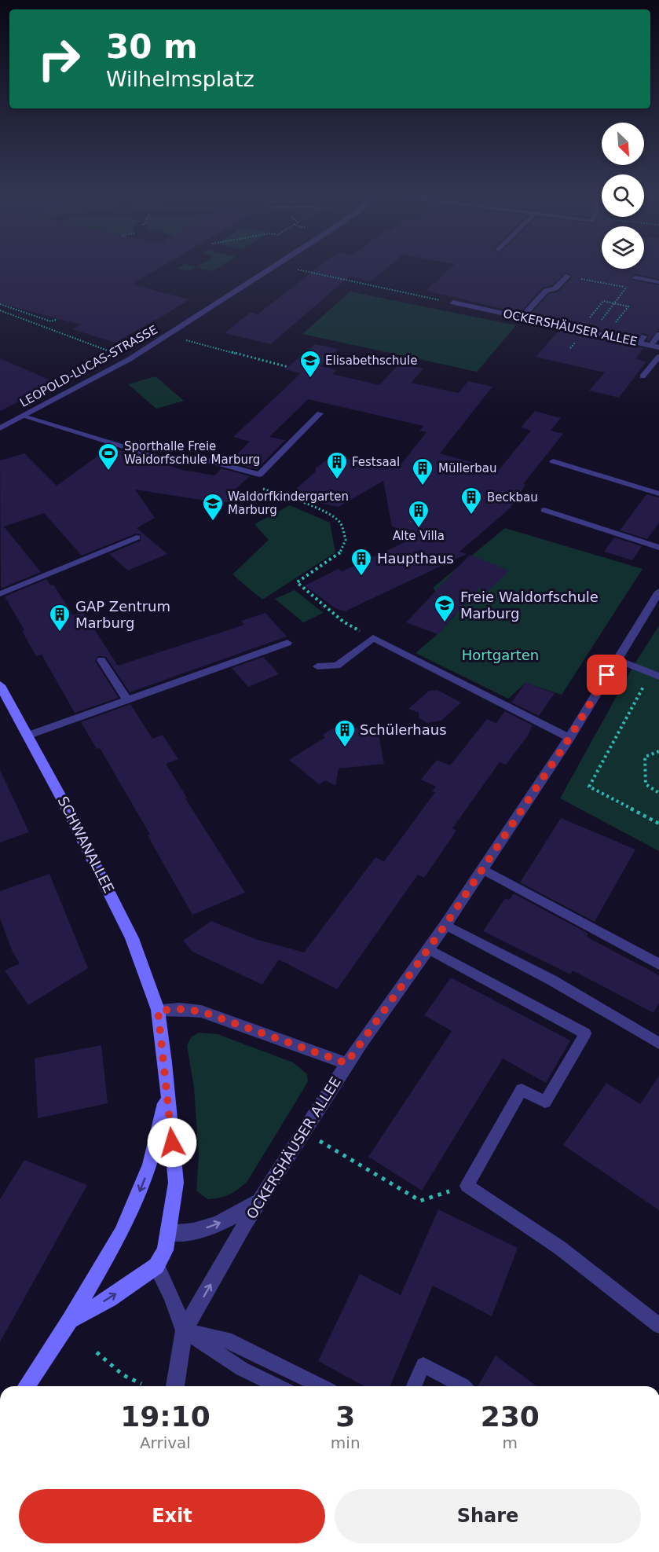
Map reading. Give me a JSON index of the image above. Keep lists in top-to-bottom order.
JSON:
{
  "streets": {
    "main road": ["SCHWANALLEE"],
    "street": ["OCKERSHÄUSER ALLEE", "LEOPOLD-LUCAS-STRASSE"]
  },
  "parks": ["Hortgarten"],
  "places": {
    "school or university": ["Elisabethschule", "Waldorfkindergarten Marburg", "Freie Waldorfschule Marburg"],
    "sports": ["Sporthalle Freie Waldorfschule Marburg"],
    "building": [
      "Festsaal",
      "Müllerbau",
      "Beckbau",
      "Alte Villa",
      "Haupthaus",
      "GAP Zentrum Marburg",
      "Schülerhaus"
    ]
  },
  "north": "bottom right",
  "page": {
    "turn": ["30 m", "Wilhelmsplatz"],
    "eta": [
      "19:10",
      "Arrival",
      "3",
      "min",
      "230",
      "m"
    ],
    "buttons": ["Exit", "Share"]
  }
}
